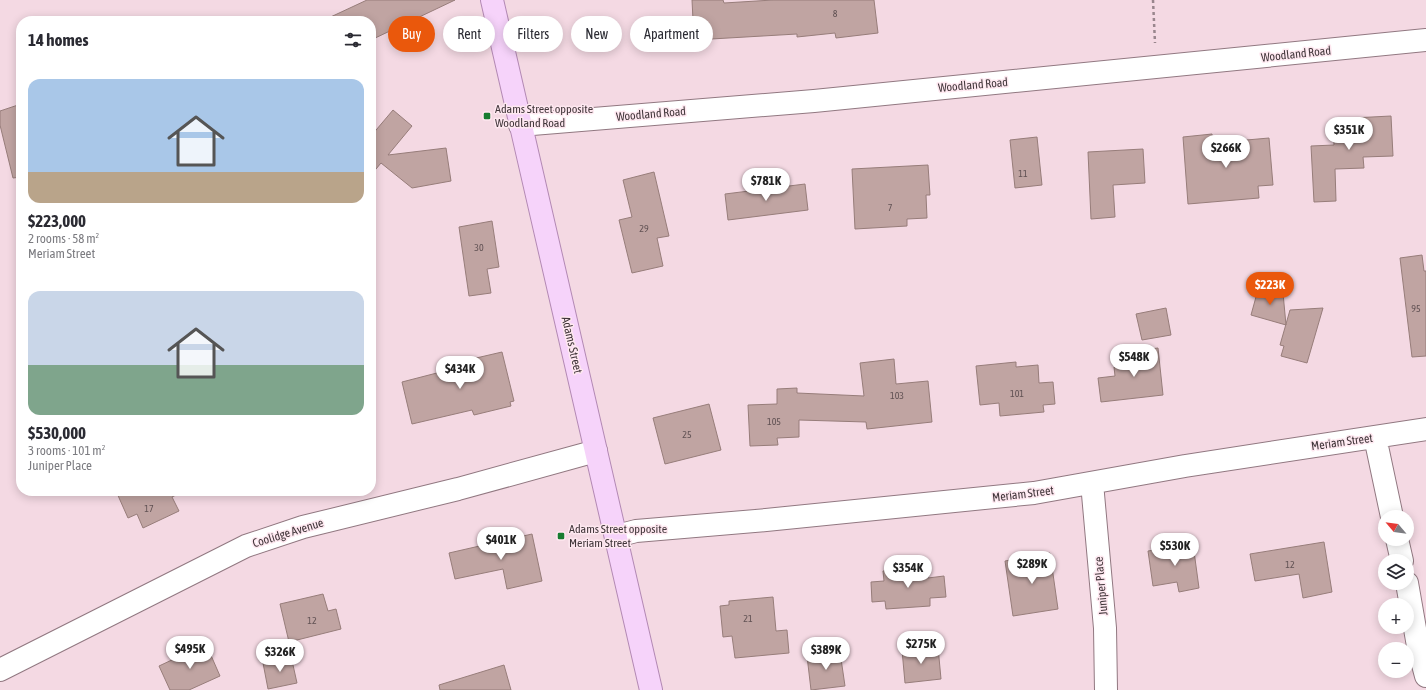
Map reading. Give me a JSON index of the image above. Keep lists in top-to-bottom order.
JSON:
{
  "streets": {
    "main road": ["Adams Street"],
    "street": [
      "Woodland Road",
      "Meriam Street",
      "Coolidge Avenue",
      "Juniper Place"
    ]
  },
  "crossings": [
    ["Woodland Road", "Adams Street"],
    ["Adams Street", "Meriam Street"],
    ["Adams Street", "Coolidge Avenue"],
    ["Meriam Street", "Juniper Place"]
  ],
  "places": {
    "transit": ["Adams Street opposite Woodland Road", "Adams Street opposite Meriam Street"]
  },
  "house_numbers": [
    "8",
    "11",
    "7",
    "29",
    "30",
    "95",
    "101",
    "103",
    "105",
    "25",
    "17",
    "12",
    "21",
    "12"
  ],
  "north": "top left",
  "page": {
    "chip": [
      "Buy",
      "Rent",
      "Filters",
      "New",
      "Apartment"
    ],
    "heading": "14 homes",
    "list": [
      {
        "name": "$223,000",
        "note": "2 rooms · 58 m² · Meriam Street"
      },
      {
        "name": "$530,000",
        "note": "3 rooms · 101 m² · Juniper Place"
      }
    ],
    "price": [
      "$351K",
      "$266K",
      "$781K",
      "$223K",
      "$548K",
      "$434K",
      "$401K",
      "$530K",
      "$289K",
      "$354K",
      "$275K",
      "$495K",
      "$389K",
      "$326K"
    ],
    "map_buttons": ["+", "−"]
  }
}
